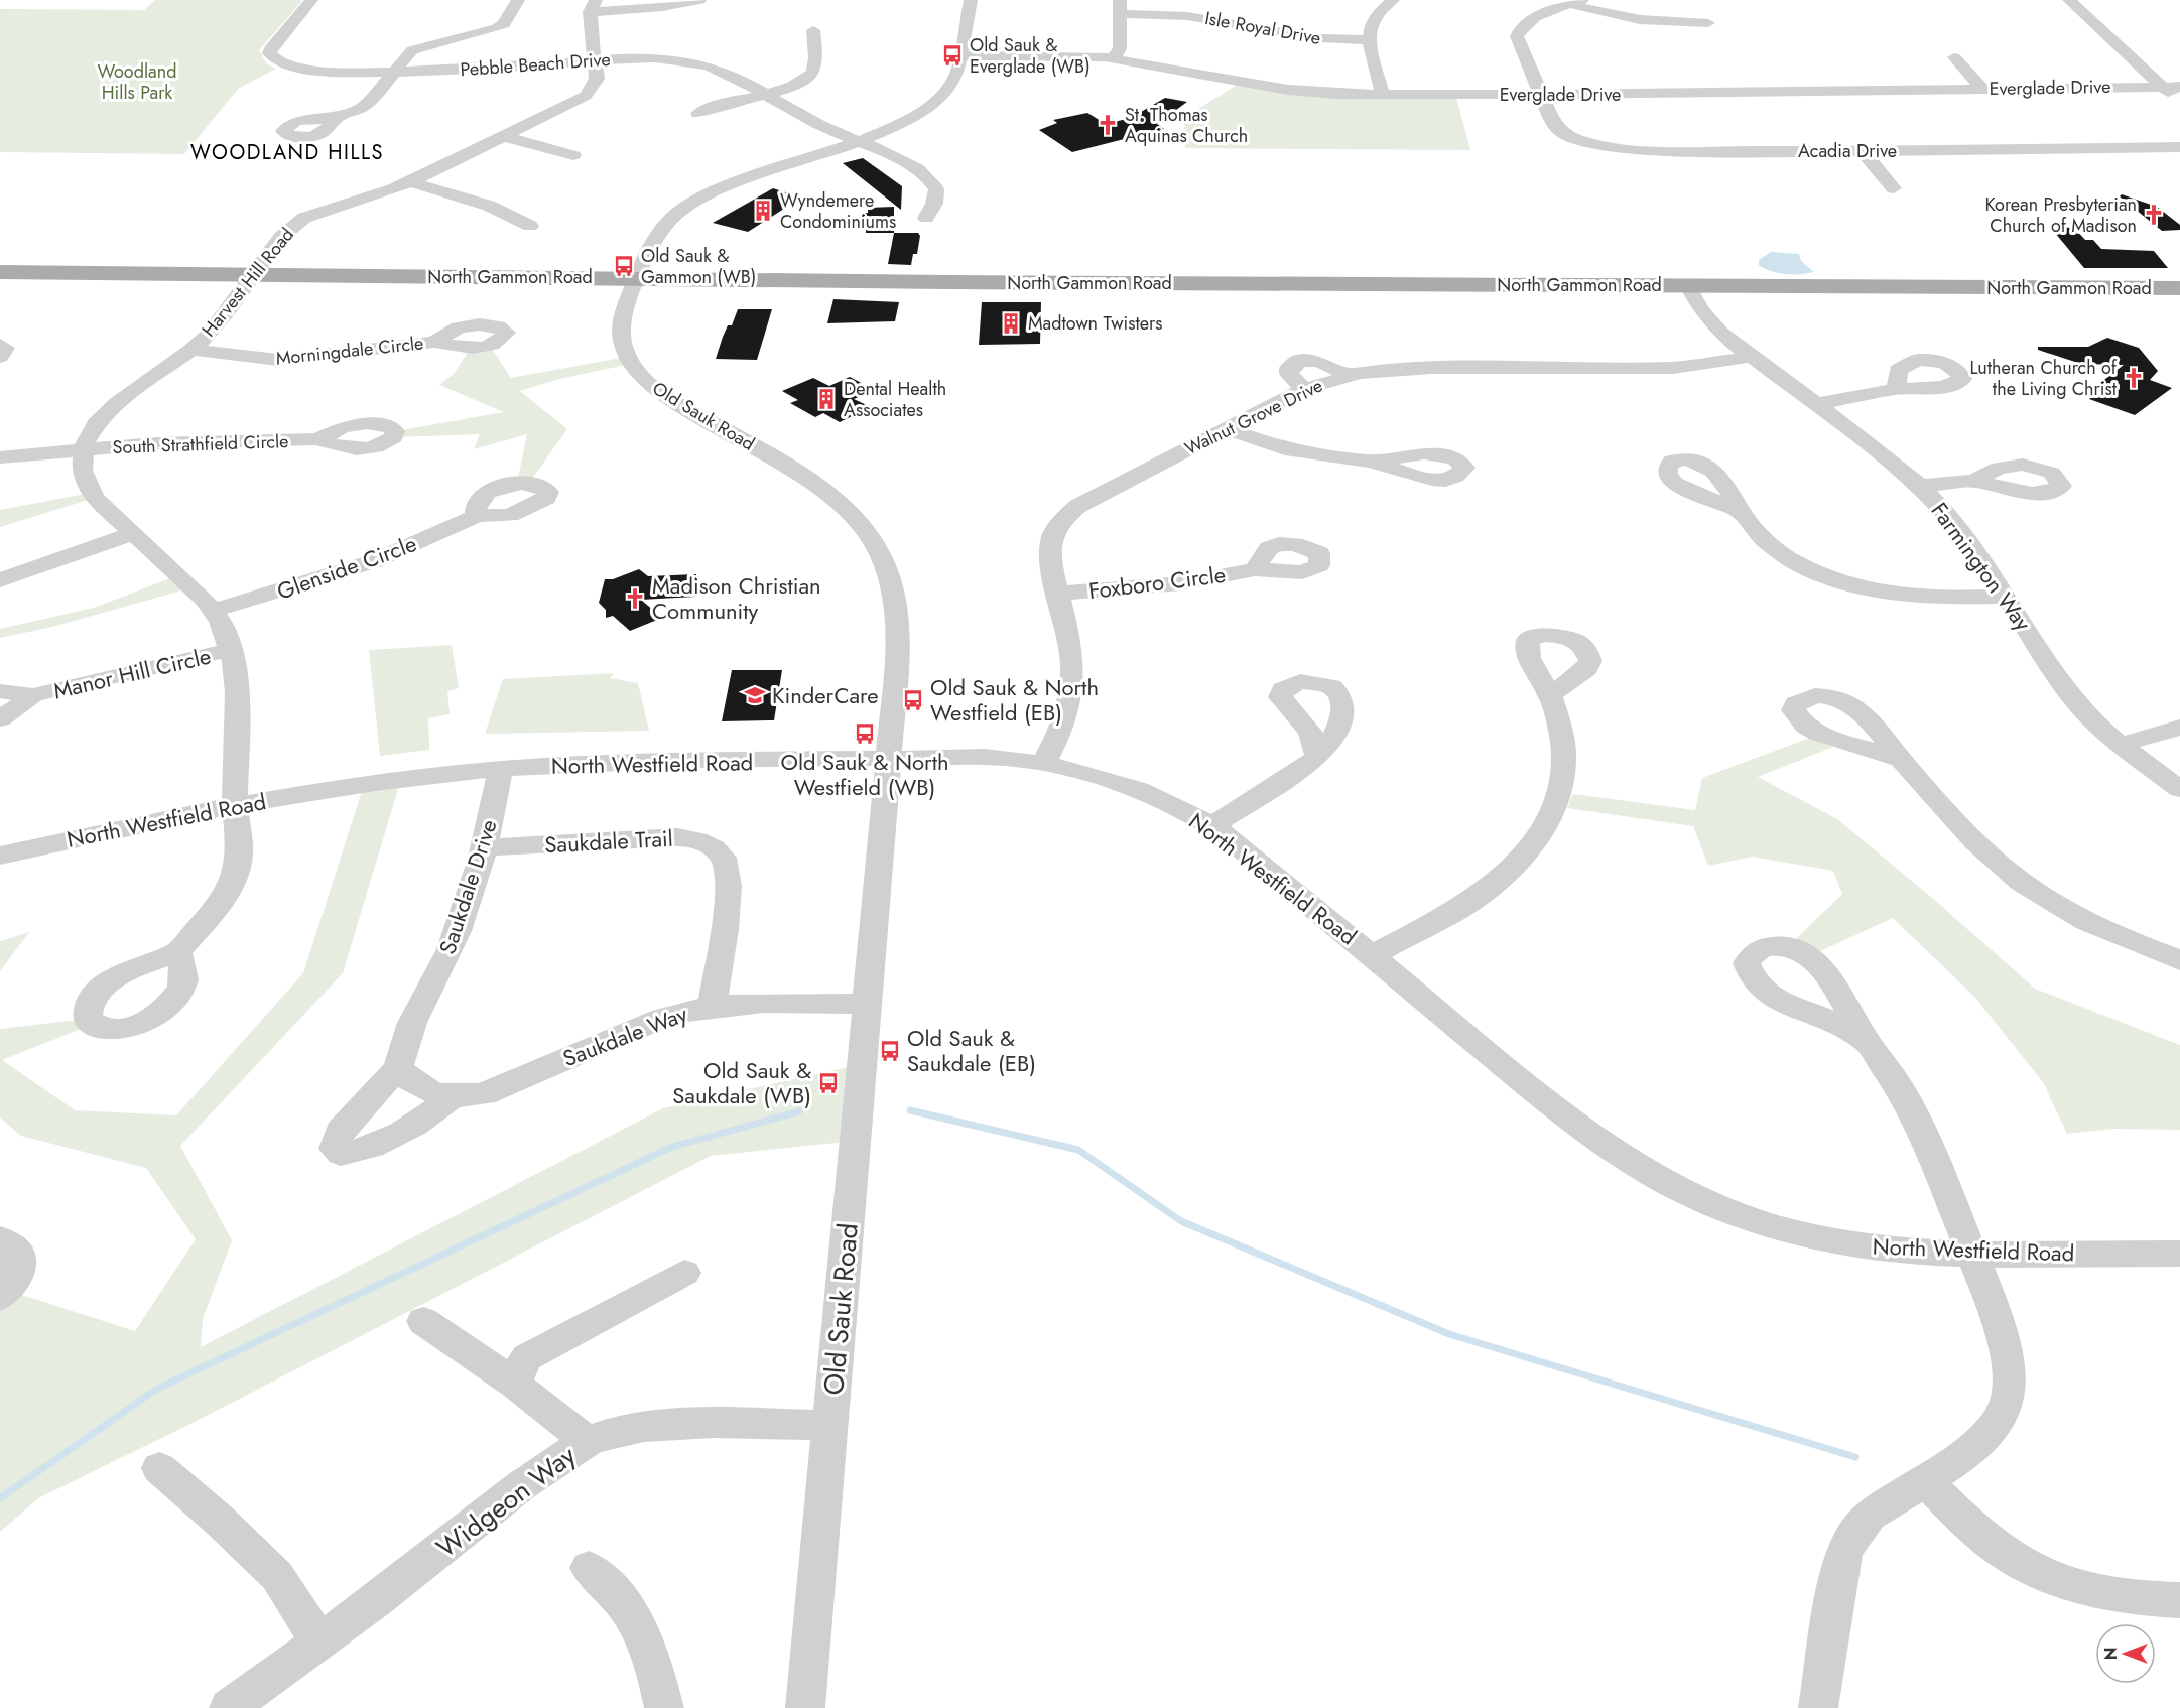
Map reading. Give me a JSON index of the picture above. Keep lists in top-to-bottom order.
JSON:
{
  "streets": {
    "main road": ["North Gammon Road"],
    "street": [
      "Isle Royal Drive",
      "Pebble Beach Drive",
      "Everglade Drive",
      "Acadia Drive",
      "Harvest Hill Road",
      "Morningdale Circle",
      "Old Sauk Road",
      "Walnut Grove Drive",
      "South Strathfield Circle",
      "Farmington Way",
      "Glenside Circle",
      "Foxboro Circle",
      "Manor Hill Circle",
      "North Westfield Road",
      "Saukdale Trail",
      "Saukdale Drive",
      "Saukdale Way",
      "Widgeon Way"
    ]
  },
  "crossings": [
    ["Pebble Beach Drive", "Harvest Hill Road"],
    ["Pebble Beach Drive", "Old Sauk Road"],
    ["Everglade Drive", "Acadia Drive"],
    ["Everglade Drive", "Old Sauk Road"],
    ["North Gammon Road", "Harvest Hill Road"],
    ["North Gammon Road", "Old Sauk Road"],
    ["North Gammon Road", "Farmington Way"],
    ["Harvest Hill Road", "Morningdale Circle"],
    ["Harvest Hill Road", "South Strathfield Circle"],
    ["Harvest Hill Road", "Glenside Circle"],
    ["Harvest Hill Road", "Manor Hill Circle"],
    ["Harvest Hill Road", "North Westfield Road"],
    ["Old Sauk Road", "North Westfield Road"],
    ["Old Sauk Road", "Saukdale Way"],
    ["Old Sauk Road", "Widgeon Way"],
    ["Walnut Grove Drive", "Farmington Way"],
    ["Walnut Grove Drive", "Foxboro Circle"],
    ["Walnut Grove Drive", "North Westfield Road"],
    ["North Westfield Road", "Saukdale Drive"],
    ["Saukdale Trail", "Saukdale Drive"],
    ["Saukdale Trail", "Saukdale Way"],
    ["Saukdale Drive", "Saukdale Way"]
  ],
  "districts": ["WOODLAND HILLS"],
  "parks": ["Woodland Hills Park"],
  "places": {
    "bus stop": [
      "Old Sauk & Everglade (WB)",
      "Old Sauk & Gammon (WB)",
      "Old Sauk & North Westfield (EB)",
      "Old Sauk & North Westfield (WB)",
      "Old Sauk & Saukdale (EB)",
      "Old Sauk & Saukdale (WB)"
    ],
    "church": [
      "St. Thomas Aquinas Church",
      "Korean Presbyterian Church of Madison",
      "Lutheran Church of the Living Christ",
      "Madison Christian Community"
    ],
    "building": ["Wyndemere Condominiums", "Madtown Twisters", "Dental Health Associates"],
    "school or university": ["KinderCare"]
  },
  "north": "left"
}
